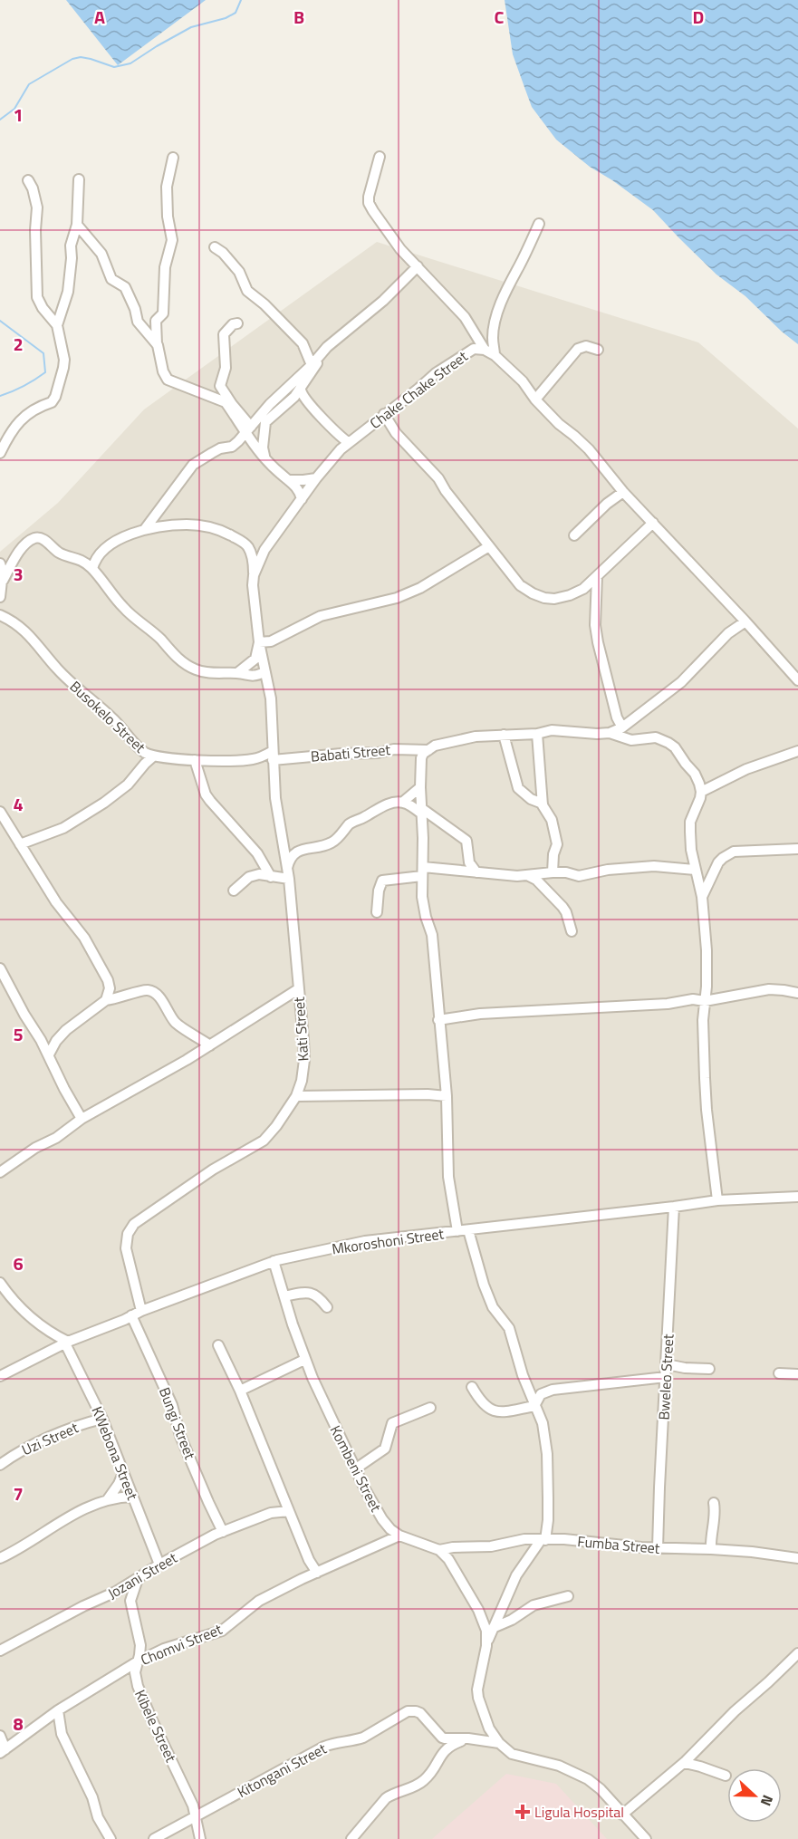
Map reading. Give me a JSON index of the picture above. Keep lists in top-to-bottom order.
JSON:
{
  "streets": {
    "street": [
      "Chake Chake Street",
      "Busokelo Street",
      "Babati Street",
      "Kati Street",
      "Mkoroshoni Street",
      "Bweleo Street",
      "Bungi Street",
      "Uzi Street",
      "KWebona Street",
      "Kombeni Street",
      "Fumba Street",
      "Jozani Street",
      "Chomvi Street",
      "Kibele Street",
      "Kitongani Street"
    ]
  },
  "crossings": [
    ["Chake Chake Street", "Busokelo Street"],
    ["Chake Chake Street", "Babati Street"],
    ["Chake Chake Street", "Kati Street"],
    ["Busokelo Street", "Babati Street"],
    ["Busokelo Street", "Kati Street"],
    ["Babati Street", "Kati Street"],
    ["Kati Street", "Mkoroshoni Street"],
    ["Mkoroshoni Street", "Bweleo Street"],
    ["Mkoroshoni Street", "Bungi Street"],
    ["Mkoroshoni Street", "KWebona Street"],
    ["Mkoroshoni Street", "Kombeni Street"],
    ["Bweleo Street", "Fumba Street"],
    ["Bungi Street", "Jozani Street"],
    ["Uzi Street", "KWebona Street"],
    ["KWebona Street", "Jozani Street"],
    ["Kombeni Street", "Fumba Street"],
    ["Kombeni Street", "Chomvi Street"],
    ["Jozani Street", "Kibele Street"],
    ["Chomvi Street", "Kibele Street"],
    ["Kibele Street", "Kitongani Street"]
  ],
  "places": {
    "health": ["Ligula Hospital"]
  },
  "north": "right",
  "grid": {
    "columns": [
      "A",
      "B",
      "C",
      "D"
    ],
    "rows": [
      "1",
      "2",
      "3",
      "4",
      "5",
      "6",
      "7",
      "8"
    ]
  }
}
